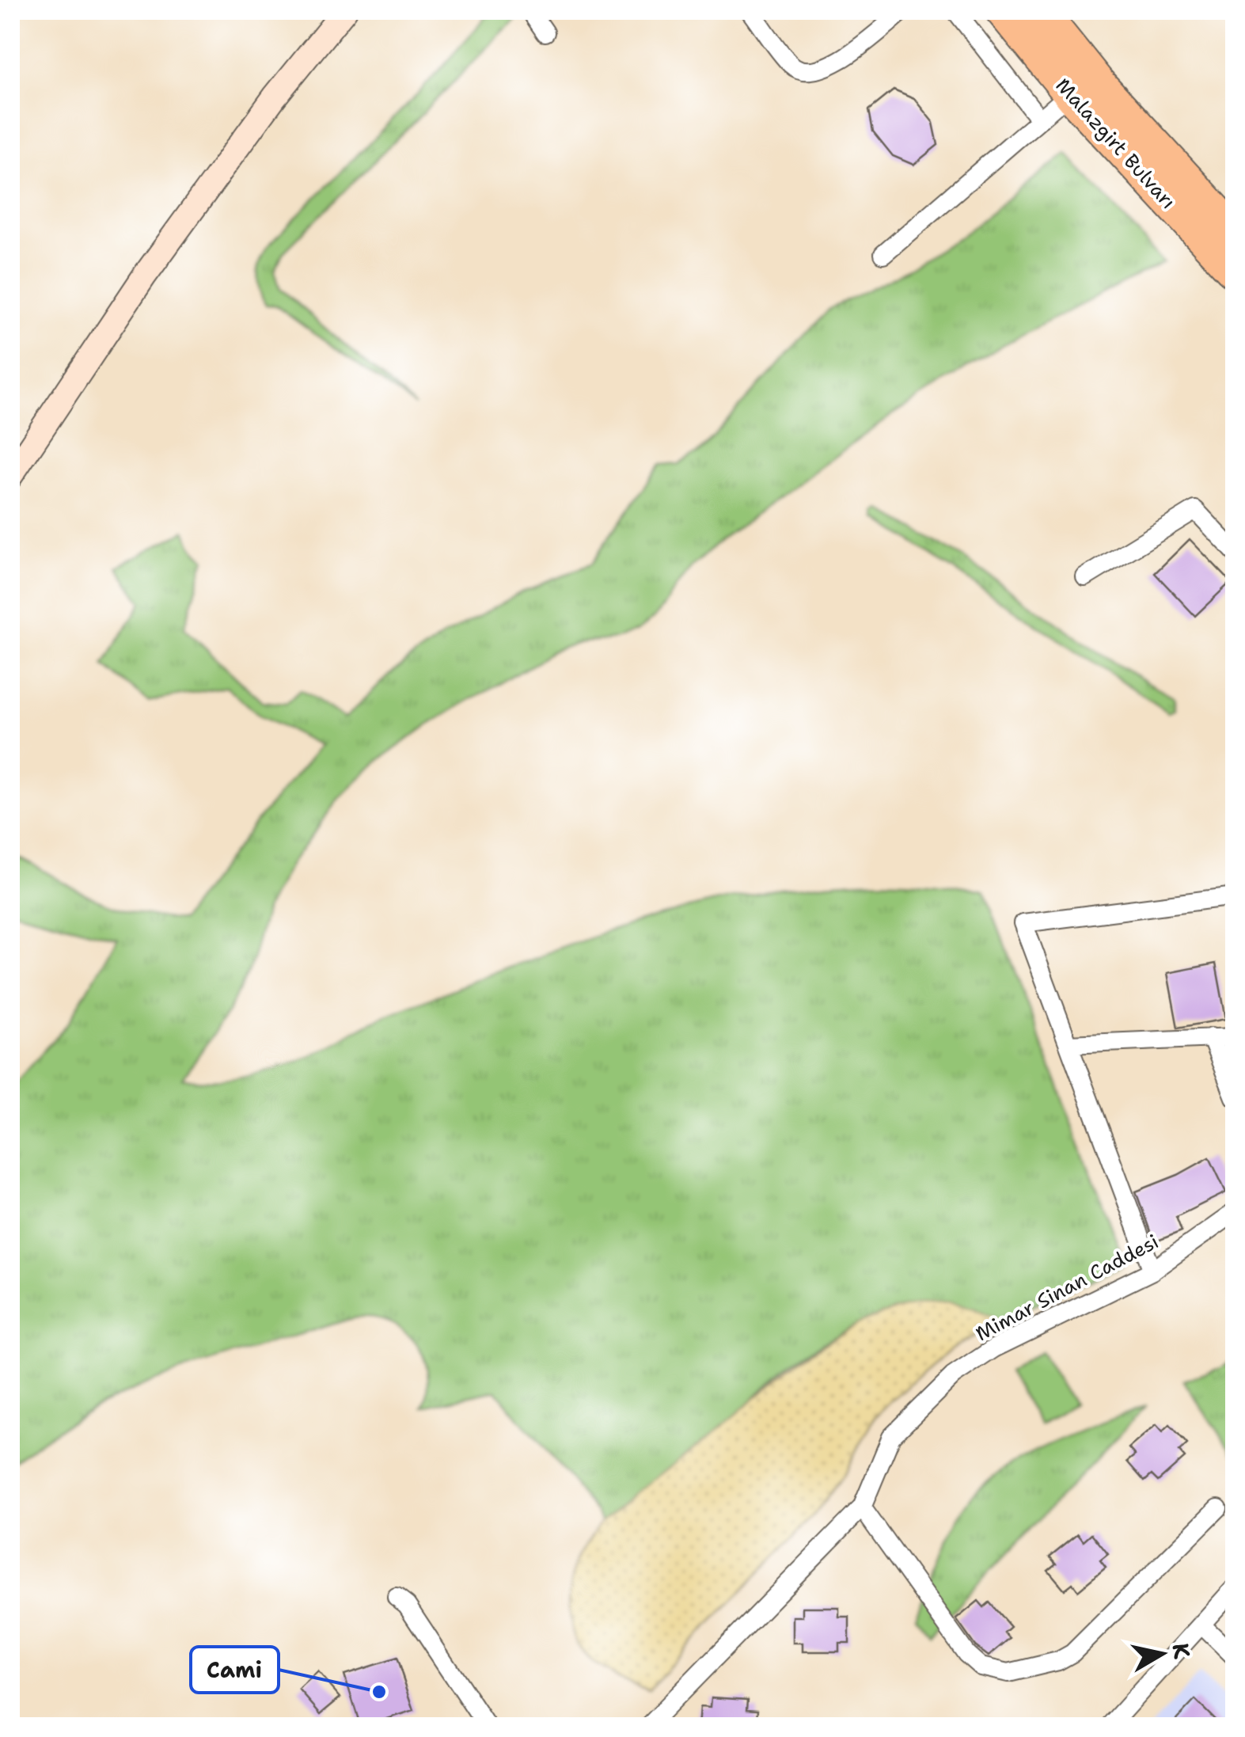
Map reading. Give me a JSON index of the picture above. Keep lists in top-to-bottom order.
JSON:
{
  "streets": {
    "highway": ["Malazgirt Bulvarı"],
    "street": ["Mimar Sinan Caddesi"]
  },
  "places": ["Cami"],
  "north": "right"
}
